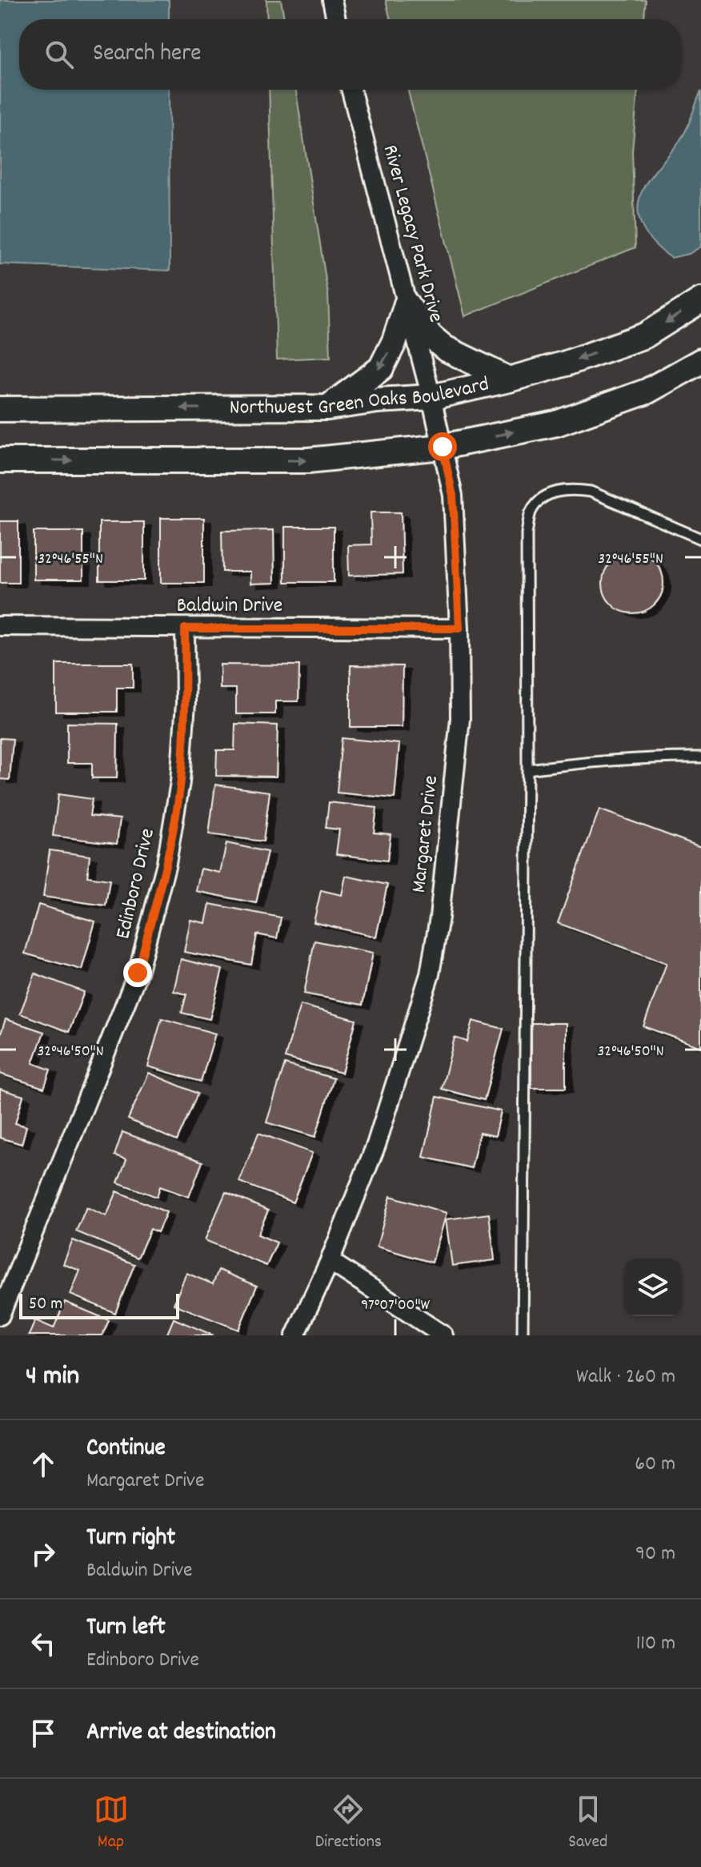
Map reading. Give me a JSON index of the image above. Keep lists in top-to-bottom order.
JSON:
{
  "streets": {
    "main road": ["Northwest Green Oaks Boulevard"],
    "street": [
      "River Legacy Park Drive",
      "Baldwin Drive",
      "Margaret Drive",
      "Edinboro Drive"
    ]
  },
  "crossings": [
    ["River Legacy Park Drive", "Northwest Green Oaks Boulevard"],
    ["River Legacy Park Drive", "Margaret Drive"],
    ["Northwest Green Oaks Boulevard", "Margaret Drive"],
    ["Baldwin Drive", "Margaret Drive"],
    ["Baldwin Drive", "Edinboro Drive"]
  ],
  "scale_bar": "50 m",
  "page": {
    "search": "Search here",
    "scale": "50 m",
    "heading": ["4 min", "Walk · 260 m"],
    "list": [
      ["Continue", "Margaret Drive", "60 m"],
      ["Turn right", "Baldwin Drive", "90 m"],
      ["Turn left", "Edinboro Drive", "110 m"],
      "Arrive at destination"
    ],
    "nav": ["Map", "Directions", "Saved"]
  },
  "coordinates": ["32°46'55\"N", "32°46'50\"N", "97°07'00\"W"]
}
